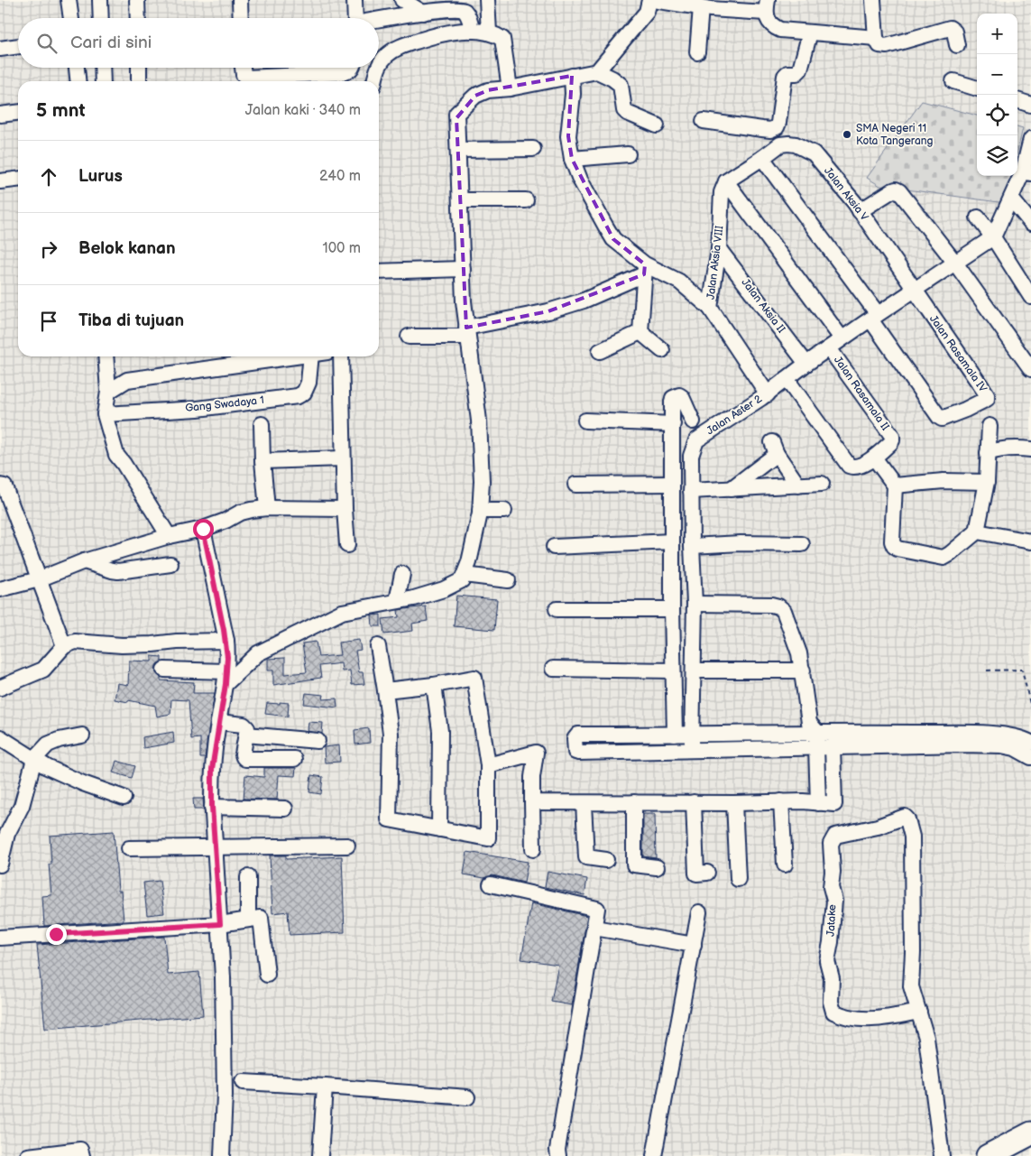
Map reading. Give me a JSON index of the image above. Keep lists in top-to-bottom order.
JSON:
{
  "streets": {
    "street": [
      "Jalan Aksia V",
      "Jalan Aksia VIII",
      "Jalan Aksia II",
      "Jalan Rasamala IV",
      "Jalan Rasamala II",
      "Gang Swadaya 1",
      "Jalan Aster 2",
      "Jatake"
    ]
  },
  "crossings": [
    ["Jalan Aksia V", "Jalan Rasamala IV"],
    ["Jalan Aksia V", "Jalan Aster 2"],
    ["Jalan Aksia VIII", "Jalan Aksia II"],
    ["Jalan Aksia II", "Jalan Aster 2"],
    ["Jalan Rasamala IV", "Jalan Aster 2"],
    ["Jalan Rasamala II", "Jalan Aster 2"]
  ],
  "places": ["SMA Negeri 11 Kota Tangerang"],
  "page": {
    "map_buttons": ["+", "−"],
    "search": "Cari di sini",
    "heading": ["5 mnt", "Jalan kaki · 340 m"],
    "list": [
      ["Lurus", "240 m"],
      ["Belok kanan", "100 m"],
      "Tiba di tujuan"
    ]
  }
}
